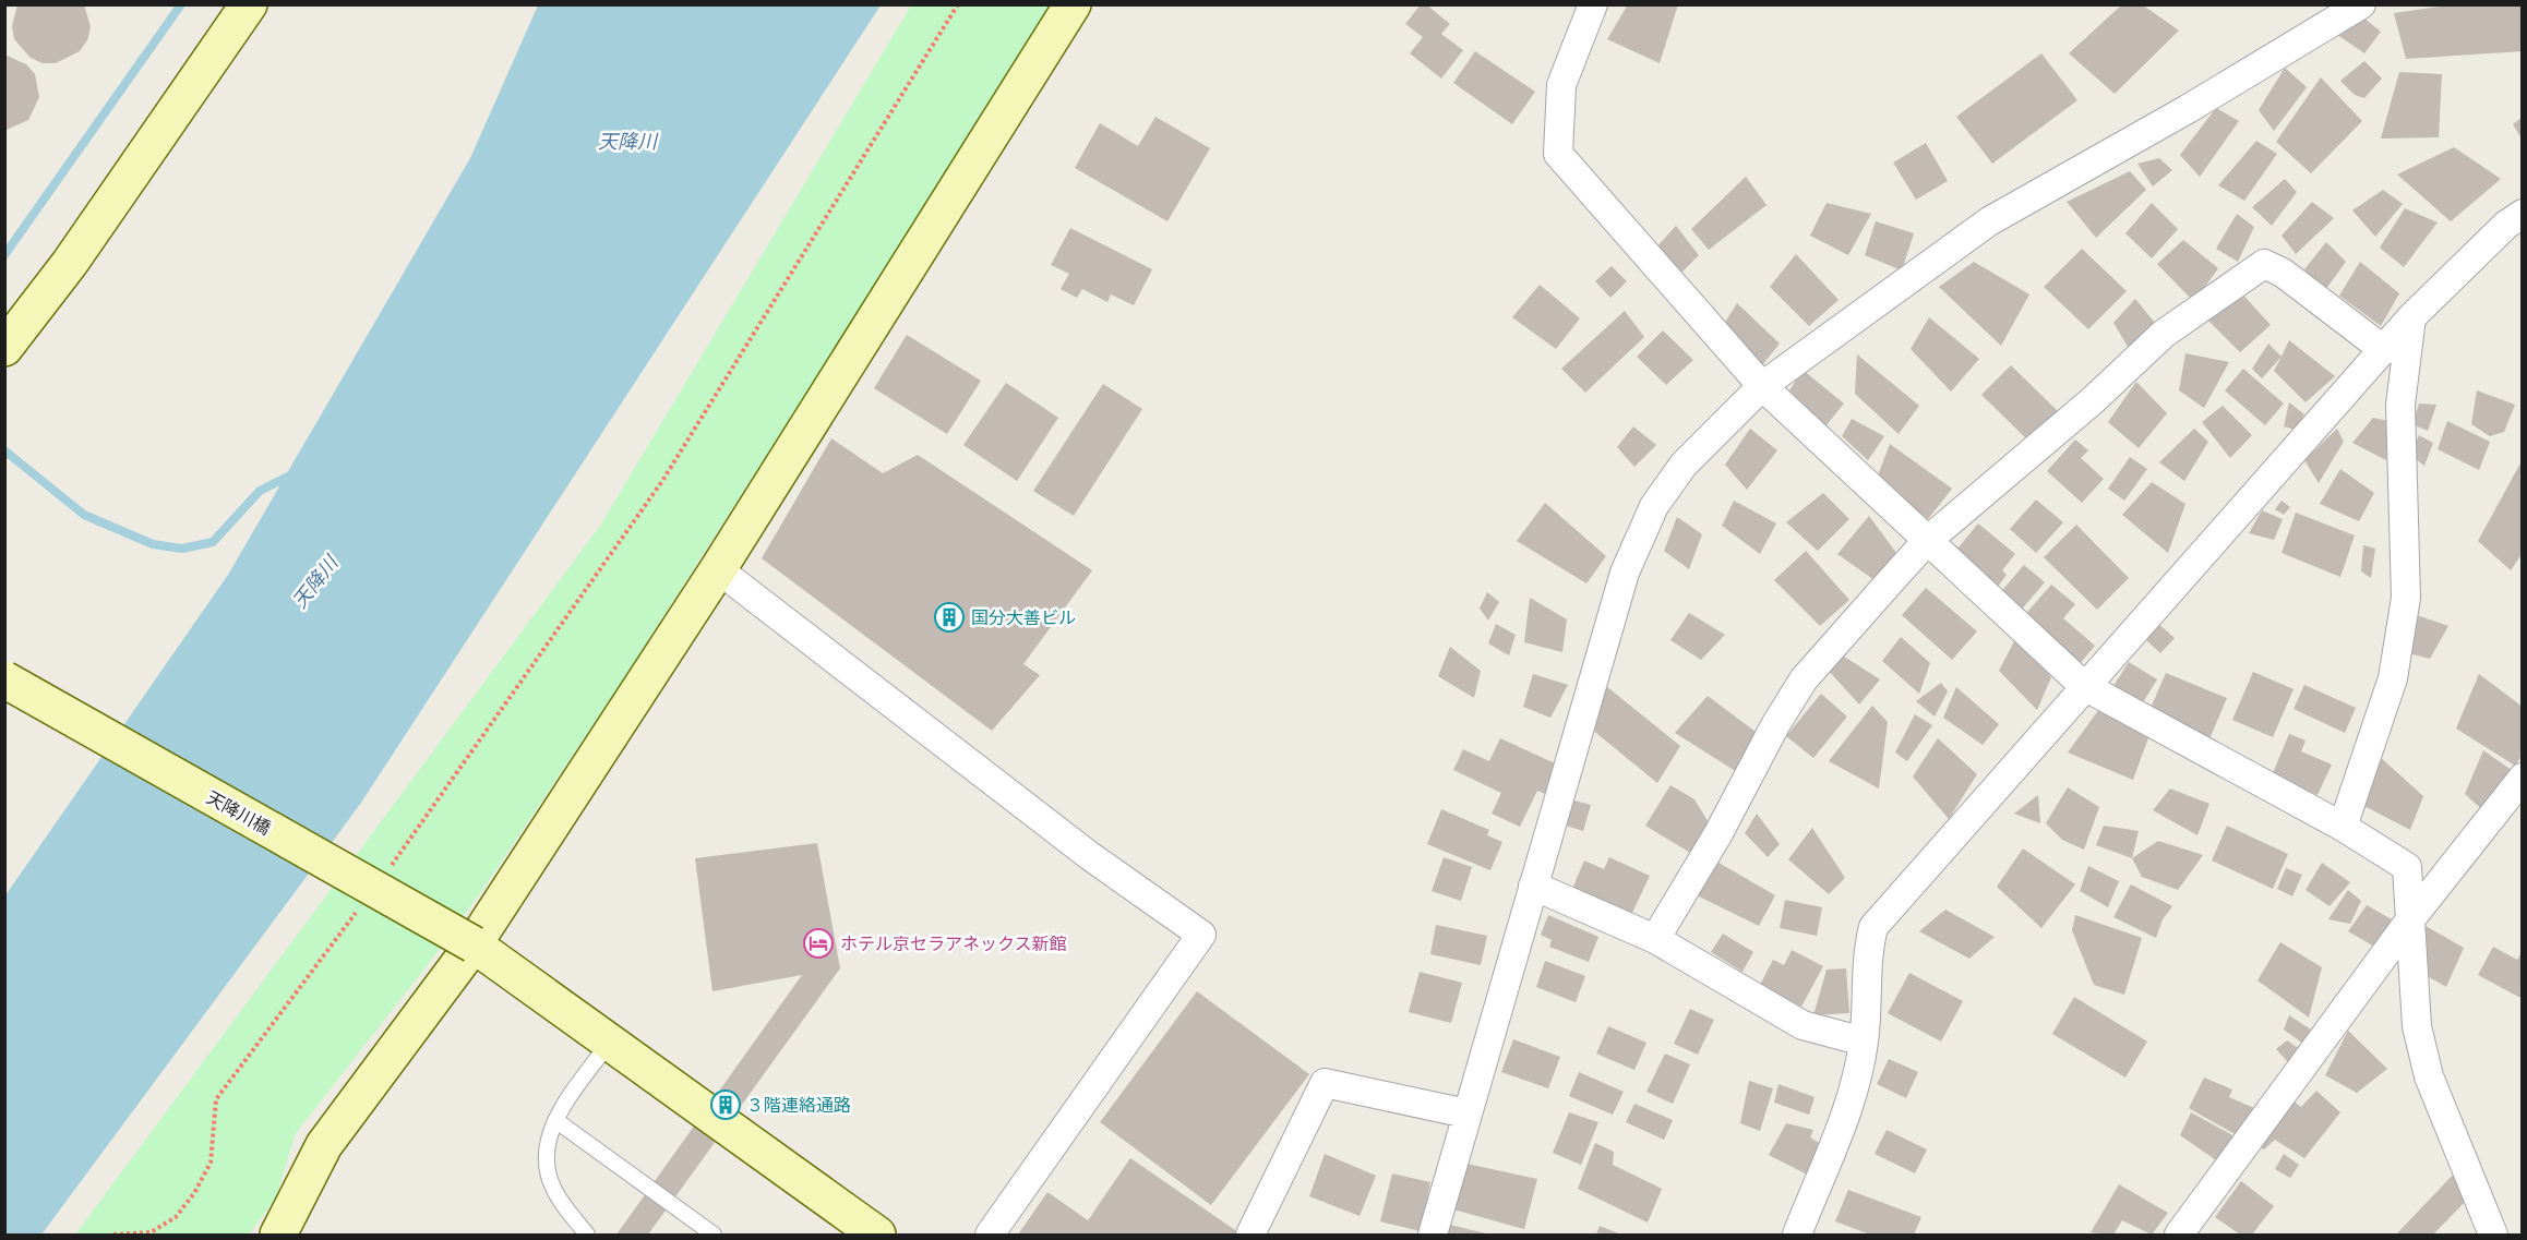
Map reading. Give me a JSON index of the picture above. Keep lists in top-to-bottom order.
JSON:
{
  "streets": {
    "street": ["天降川橋"]
  },
  "water": ["天降川"],
  "places": {
    "building": ["国分大善ビル", "３階連絡通路"],
    "hotel": ["ホテル京セラアネックス新館"]
  }
}
